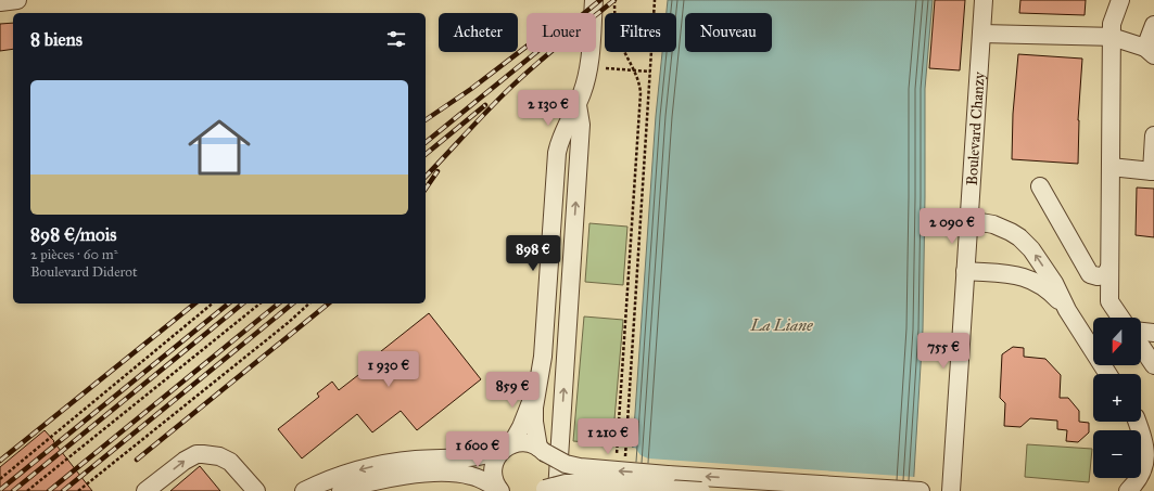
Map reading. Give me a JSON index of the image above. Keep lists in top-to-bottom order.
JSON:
{
  "streets": {
    "street": ["Boulevard Chanzy"]
  },
  "water": ["La Liane"],
  "north": "bottom",
  "page": {
    "chip": [
      "Acheter",
      "Louer",
      "Filtres",
      "Nouveau"
    ],
    "heading": "8 biens",
    "list": [
      {
        "name": "898 €/mois",
        "note": "2 pièces · 60 m² · Boulevard Diderot"
      }
    ],
    "price": [
      "2 130 €",
      "2 090 €",
      "898 €",
      "755 €",
      "1 930 €",
      "859 €",
      "1 210 €",
      "1 600 €"
    ],
    "map_buttons": ["+", "−"]
  }
}
